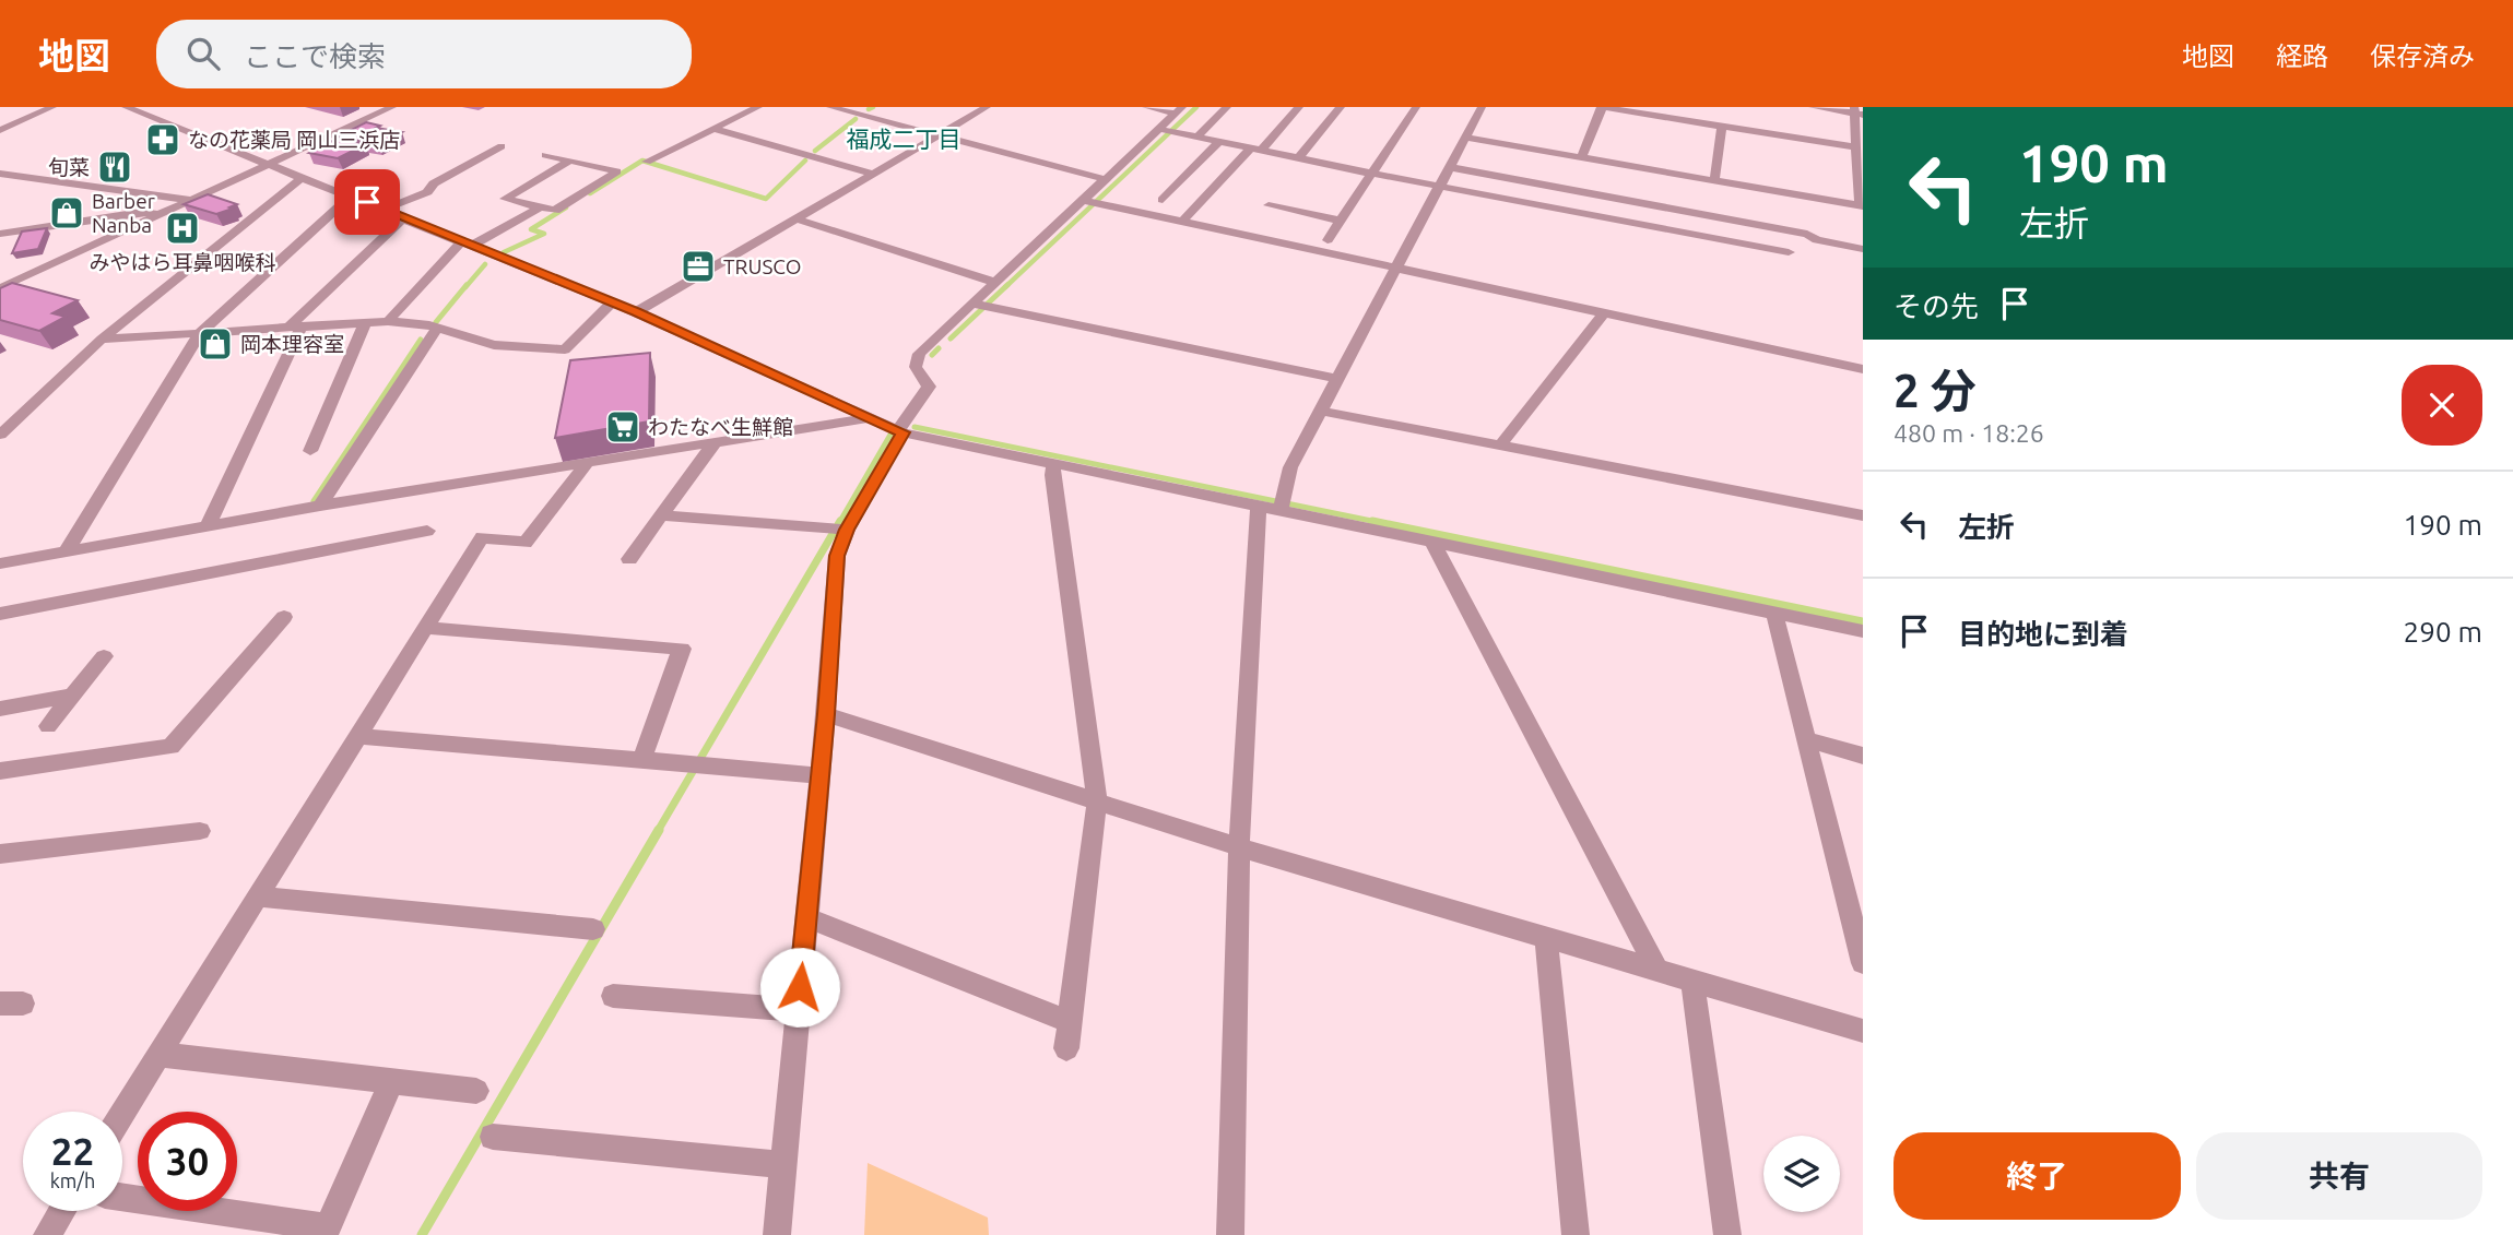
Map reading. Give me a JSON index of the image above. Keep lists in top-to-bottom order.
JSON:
{
  "districts": ["福成二丁目"],
  "places": {
    "pharmacy": ["なの花薬局 岡山三浜店"],
    "restaurant": ["旬菜"],
    "shop": ["Barber Nanba", "岡本理容室"],
    "hospital": ["みやはら耳鼻咽喉科"],
    "office": ["TRUSCO"],
    "supermarket": ["わたなべ生鮮館"]
  },
  "page": {
    "header": "地図",
    "search": "ここで検索",
    "nav": ["地図", "経路", "保存済み"],
    "turn": ["190 m", "左折"],
    "then": "その先",
    "heading": ["2 分", "480 m · 18:26"],
    "list": [
      {
        "name": "左折",
        "value": "190 m"
      },
      {
        "name": "目的地に到着",
        "value": "290 m"
      }
    ],
    "speed": "22 km/h",
    "limit": "30",
    "buttons": ["終了", "共有"]
  }
}
